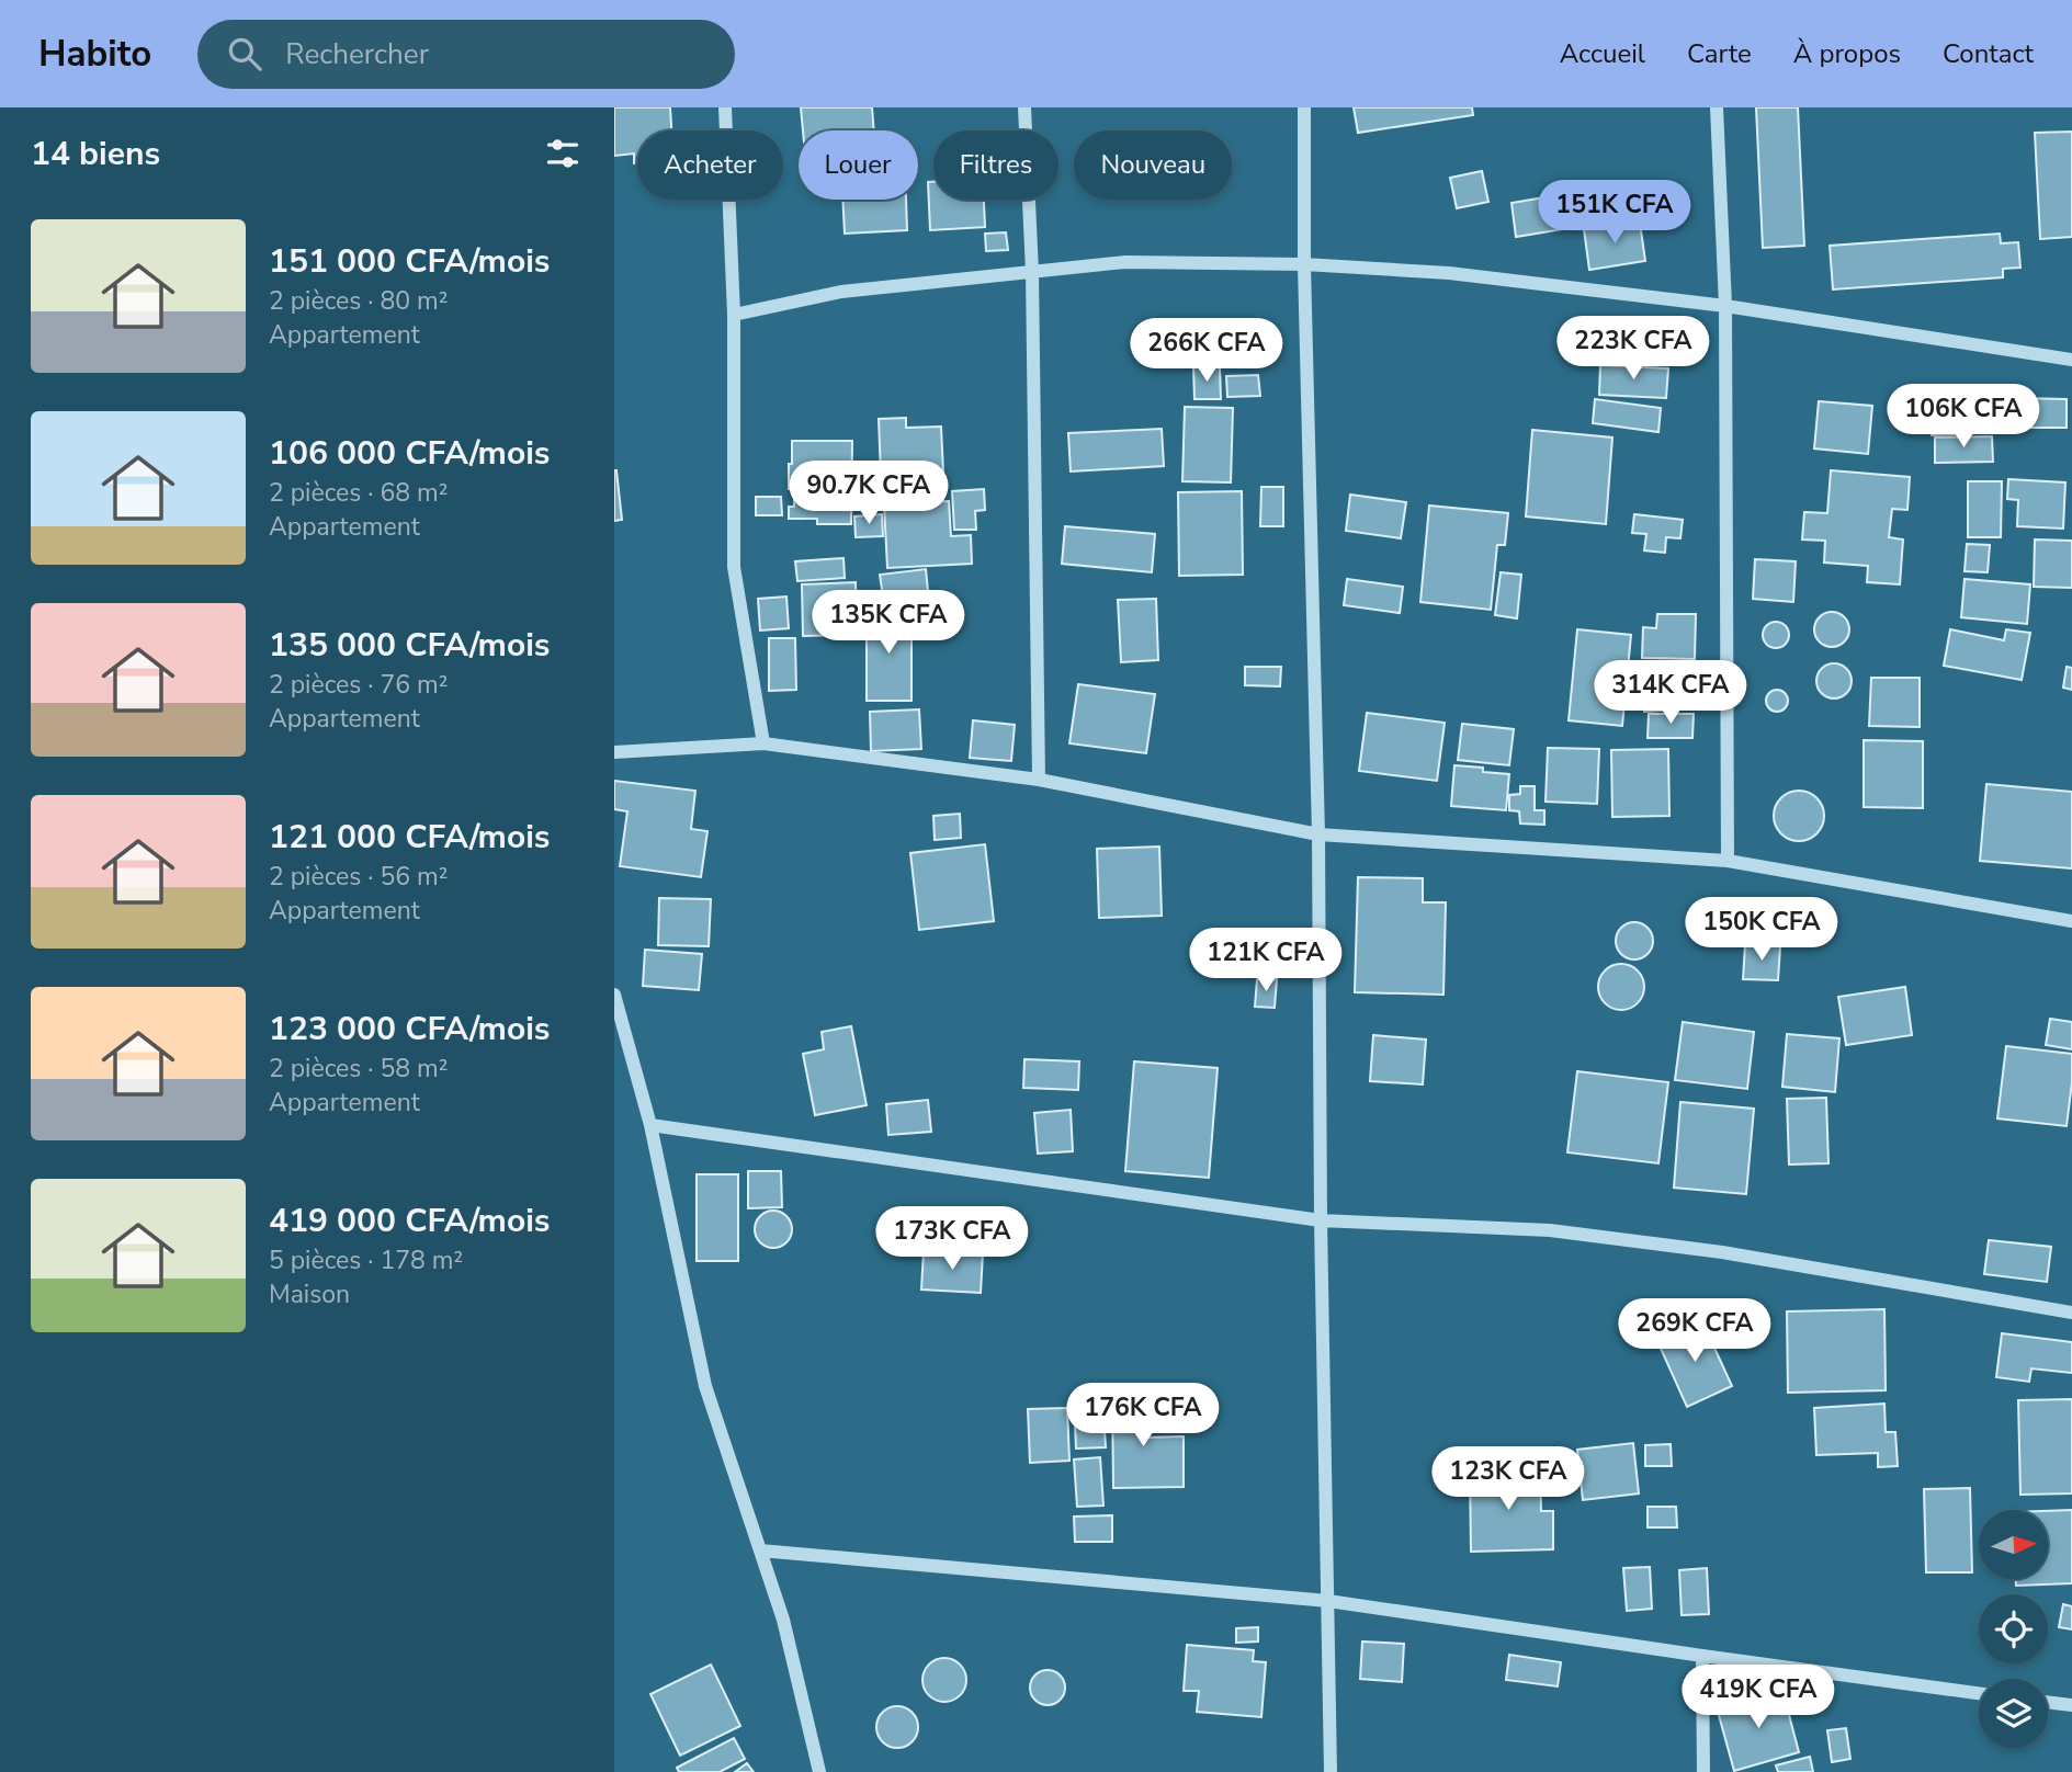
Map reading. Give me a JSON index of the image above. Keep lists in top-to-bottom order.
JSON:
{
  "north": "right",
  "page": {
    "header": "Habito",
    "search": "Rechercher",
    "nav": [
      "Accueil",
      "Carte",
      "À propos",
      "Contact"
    ],
    "heading": "14 biens",
    "chip": [
      "Acheter",
      "Louer",
      "Filtres",
      "Nouveau"
    ],
    "price": [
      "151K CFA",
      "223K CFA",
      "266K CFA",
      "106K CFA",
      "90.7K CFA",
      "135K CFA",
      "314K CFA",
      "150K CFA",
      "121K CFA",
      "173K CFA",
      "269K CFA",
      "176K CFA",
      "123K CFA",
      "419K CFA"
    ],
    "list": [
      {
        "name": "151 000 CFA/mois",
        "note": "2 pièces · 80 m² · Appartement"
      },
      {
        "name": "106 000 CFA/mois",
        "note": "2 pièces · 68 m² · Appartement"
      },
      {
        "name": "135 000 CFA/mois",
        "note": "2 pièces · 76 m² · Appartement"
      },
      {
        "name": "121 000 CFA/mois",
        "note": "2 pièces · 56 m² · Appartement"
      },
      {
        "name": "123 000 CFA/mois",
        "note": "2 pièces · 58 m² · Appartement"
      },
      {
        "name": "419 000 CFA/mois",
        "note": "5 pièces · 178 m² · Maison"
      }
    ]
  }
}
